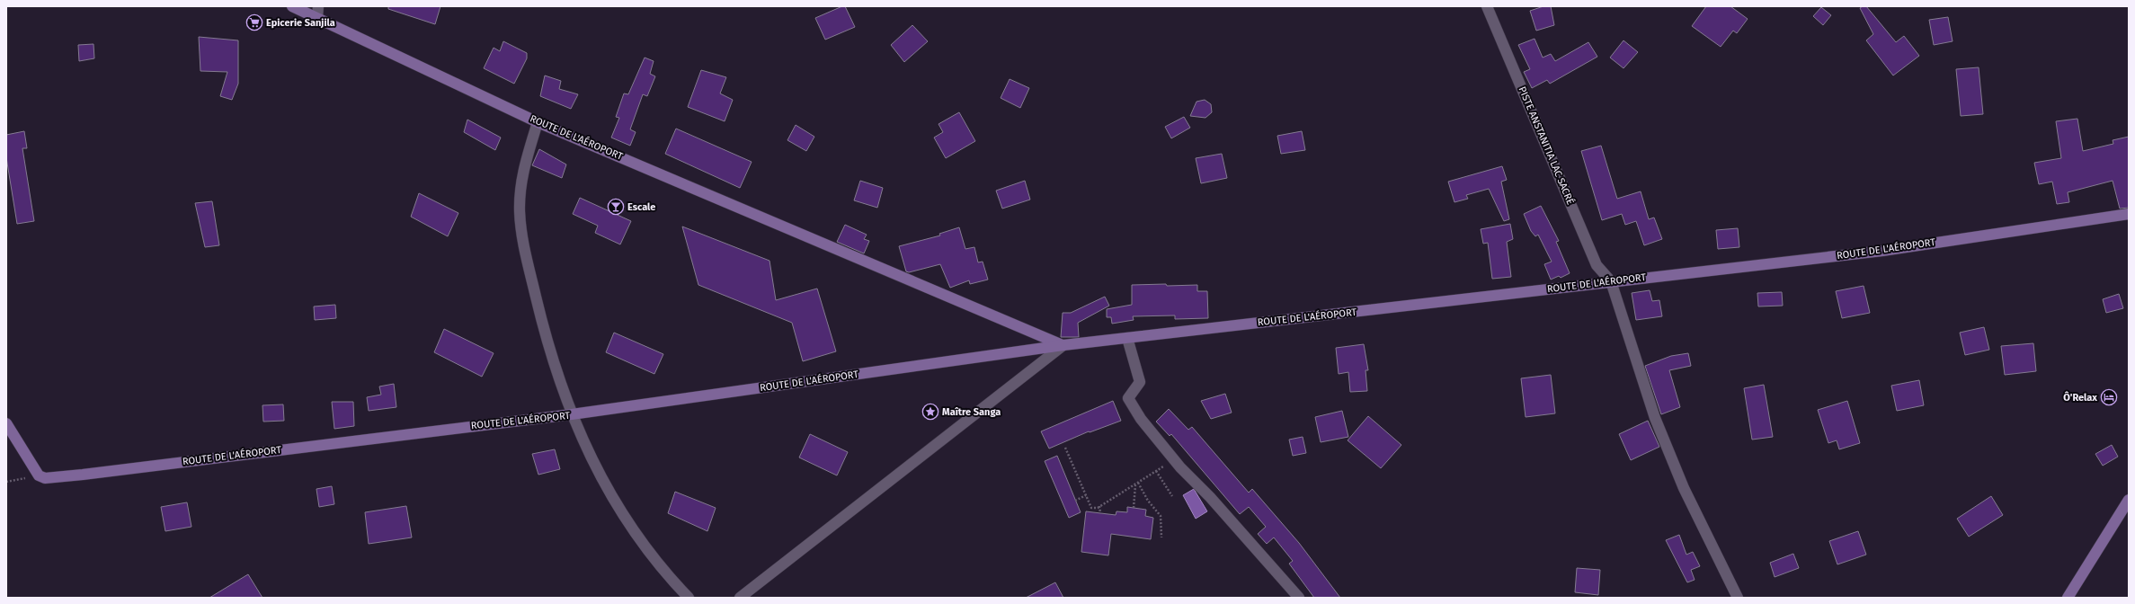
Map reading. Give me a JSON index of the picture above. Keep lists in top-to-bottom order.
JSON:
{
  "streets": {
    "main road": ["ROUTE DE L'AÉROPORT"],
    "street": ["PISTE ANSTANITIA LAC SACRÉ"]
  },
  "crossings": [
    ["ROUTE DE L'AÉROPORT", "PISTE ANSTANITIA LAC SACRÉ"]
  ],
  "places": {
    "supermarket": ["Epicerie Sanjila"],
    "bar": ["Escale"],
    "hotel": ["Ô'Relax"],
    "place": ["Maître Sanga"]
  }
}
